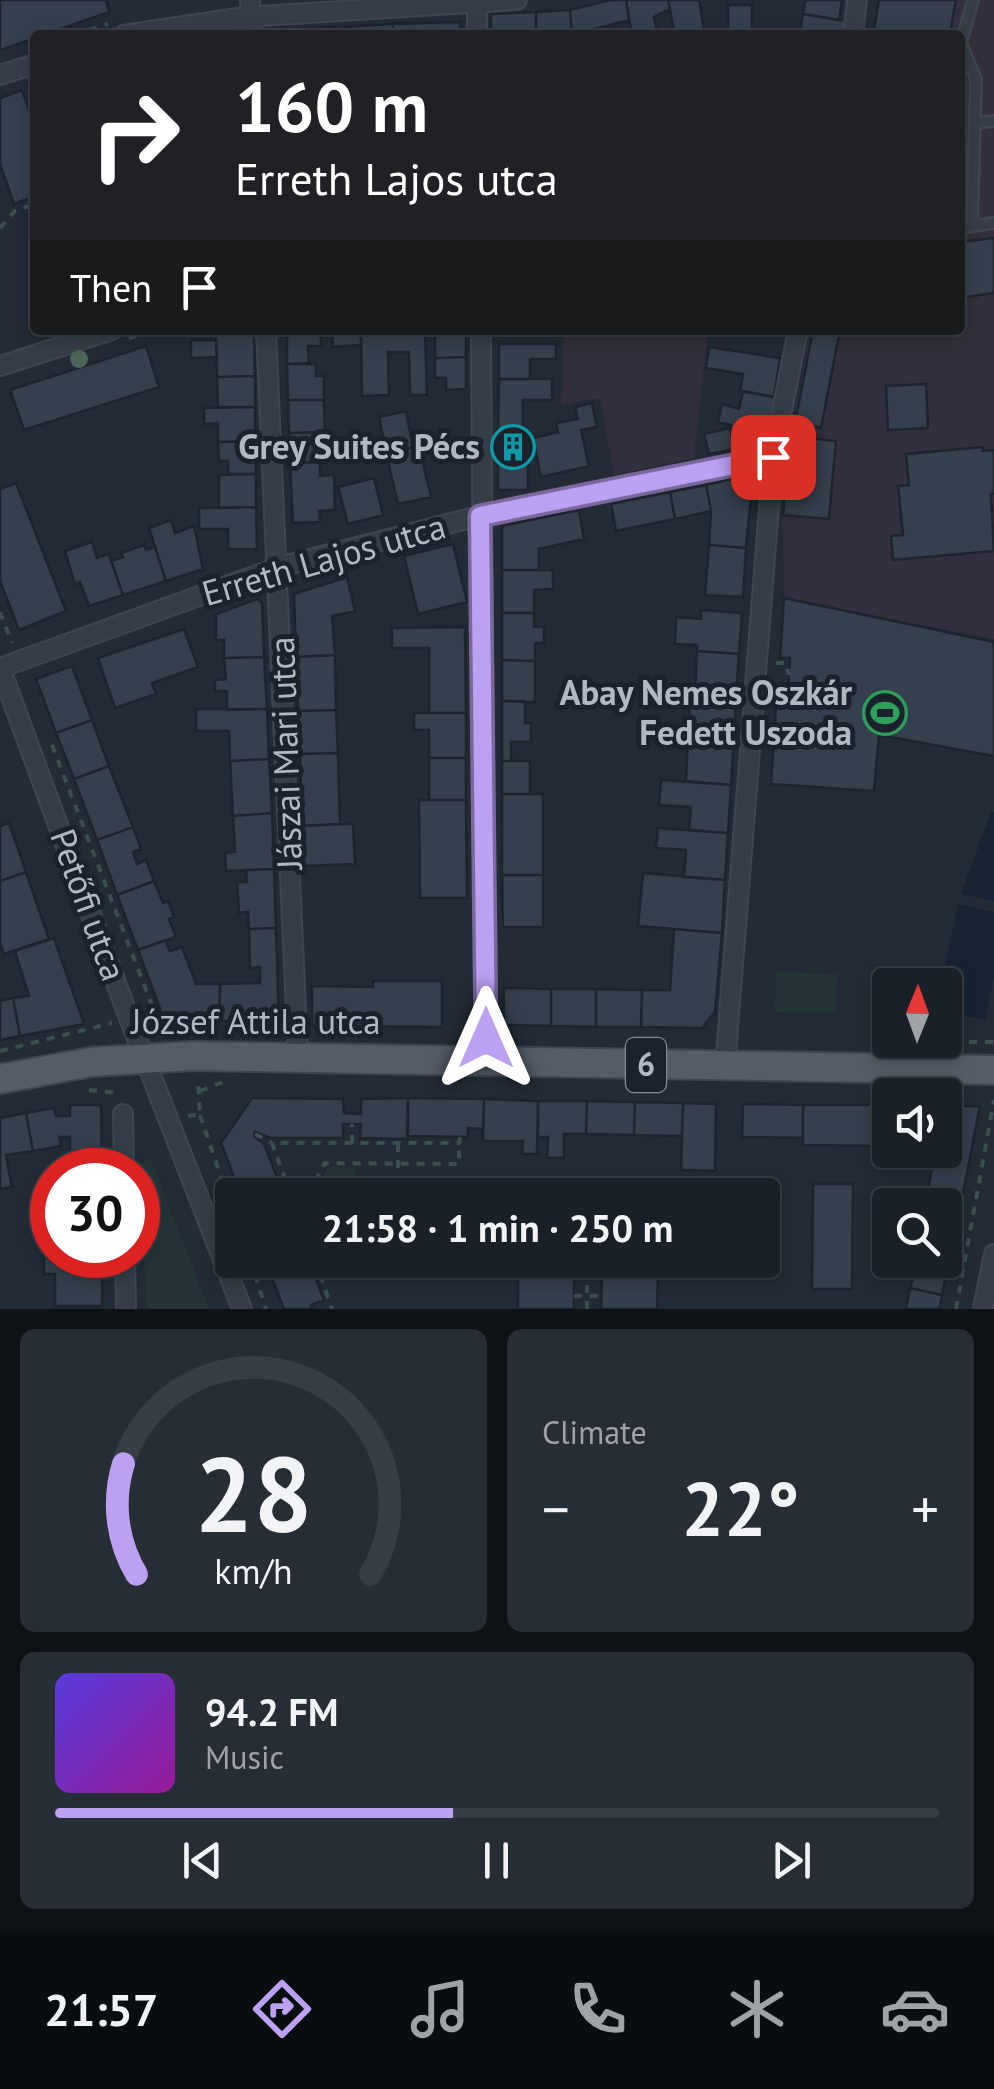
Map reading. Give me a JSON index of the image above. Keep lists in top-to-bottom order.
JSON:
{
  "streets": {
    "main road": ["József Attila utca", "6"],
    "street": ["Erreth Lajos utca", "Jászai Mari utca", "Petőfi utca"]
  },
  "crossings": [
    ["Erreth Lajos utca", "Jászai Mari utca"],
    ["Erreth Lajos utca", "Petőfi utca"],
    ["Jászai Mari utca", "József Attila utca"],
    ["Petőfi utca", "József Attila utca"]
  ],
  "places": {
    "building": ["Grey Suites Pécs"],
    "sports": ["Abay Nemes Oszkár Fedett Uszoda"]
  },
  "north": "top",
  "page": {
    "turn": ["160 m", "Erreth Lajos utca"],
    "then": "Then",
    "limit": "30",
    "trip": "21:58 · 1 min · 250 m",
    "tile": "Climate",
    "heat": ["−", "22°", "+"],
    "song": ["94.2 FM", "Music"],
    "tabs": "21:57",
    "gauge": ["28", "km/h"]
  }
}
